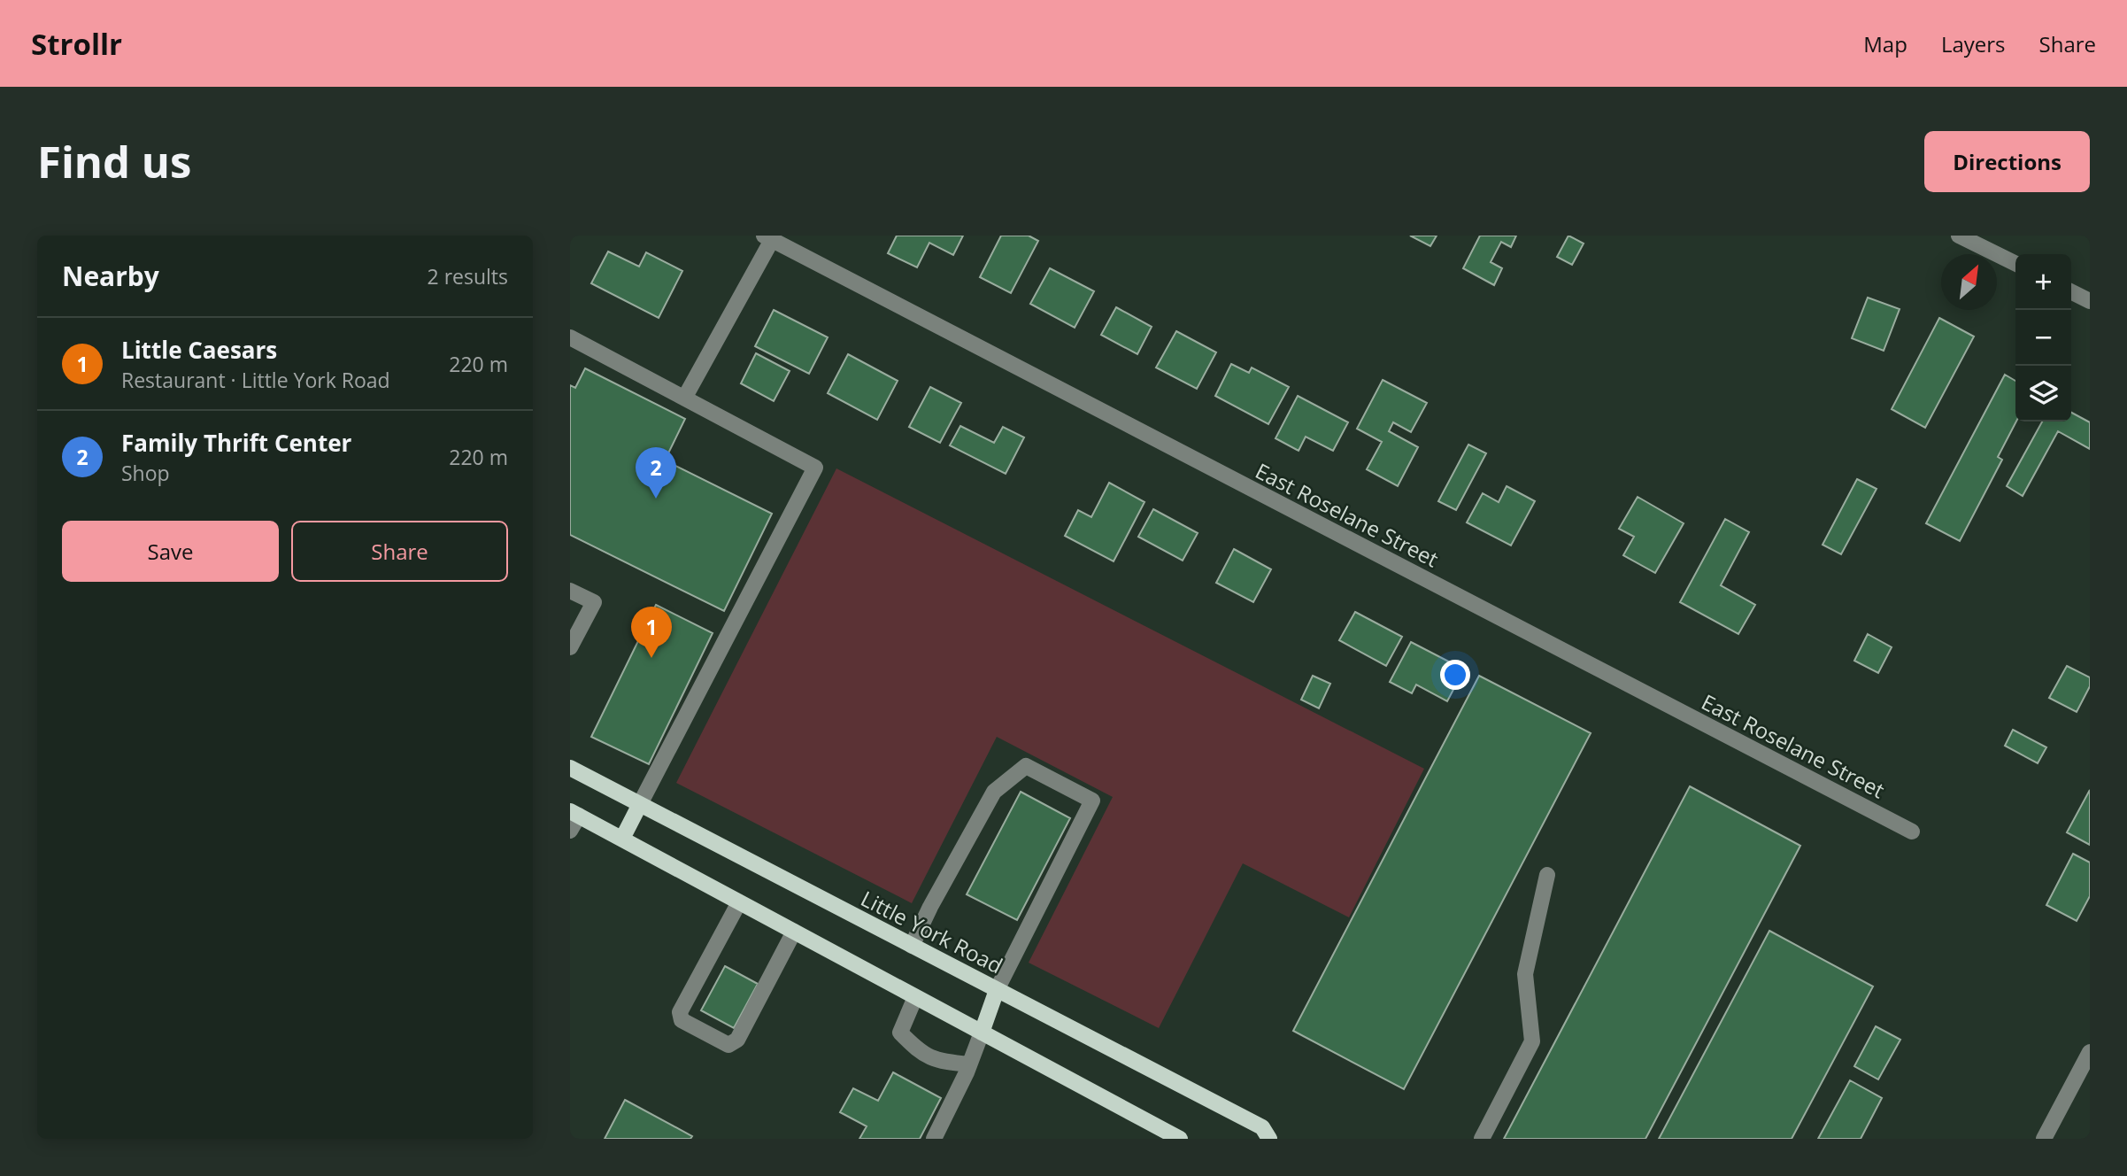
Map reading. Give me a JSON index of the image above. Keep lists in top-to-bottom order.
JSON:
{
  "streets": {
    "main road": ["Little York Road"],
    "street": ["East Roselane Street"]
  },
  "north": "top right",
  "page": {
    "header": "Strollr",
    "nav": ["Map", "Layers", "Share"],
    "buttons": [
      "Directions",
      ["Save", "Share"]
    ],
    "title": "Find us",
    "heading": ["Nearby", "2 results"],
    "map_buttons": ["+", "−"],
    "list": [
      {
        "mark": "1",
        "name": "Little Caesars",
        "note": "Restaurant · Little York Road",
        "value": "220 m"
      },
      {
        "mark": "2",
        "name": "Family Thrift Center",
        "note": "Shop",
        "value": "220 m"
      }
    ],
    "pins": ["2", "1"]
  }
}
